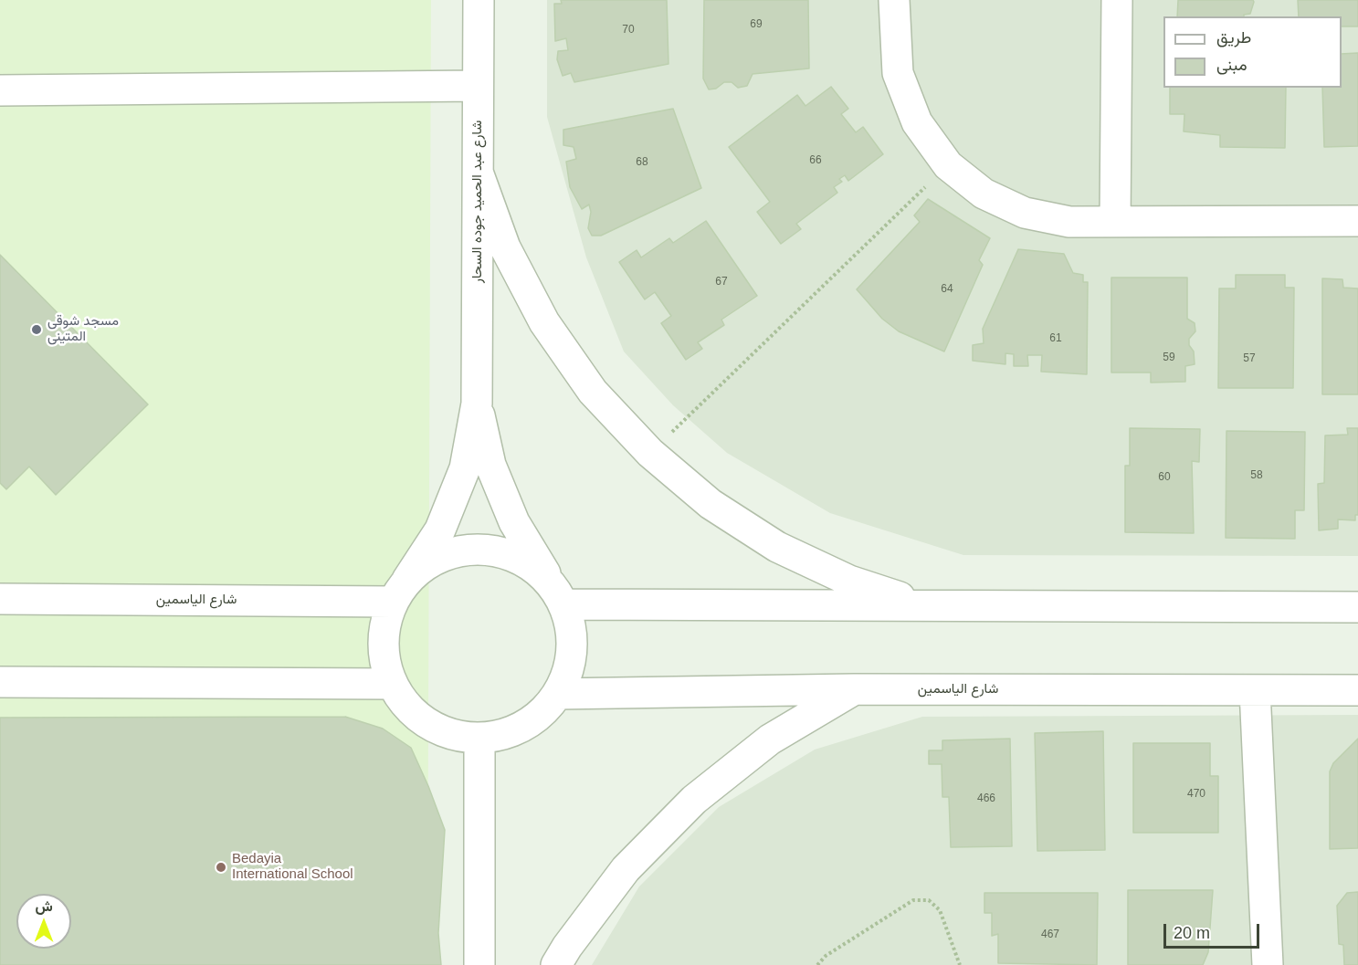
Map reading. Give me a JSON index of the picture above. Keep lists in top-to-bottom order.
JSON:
{
  "streets": {
    "street": ["شارع عبد الحميد جوده السحار", "شارع الياسمين"]
  },
  "crossings": [
    ["شارع عبد الحميد جوده السحار", "شارع الياسمين"]
  ],
  "places": ["مسجد شوقى المتينى", "Bedayia International School"],
  "house_numbers": [
    "69",
    "70",
    "66",
    "68",
    "67",
    "64",
    "61",
    "59",
    "57",
    "58",
    "60",
    "470",
    "466",
    "467"
  ],
  "legend": ["طريق", "مبنى"],
  "scale_bar": "20 m",
  "north": "top"
}
